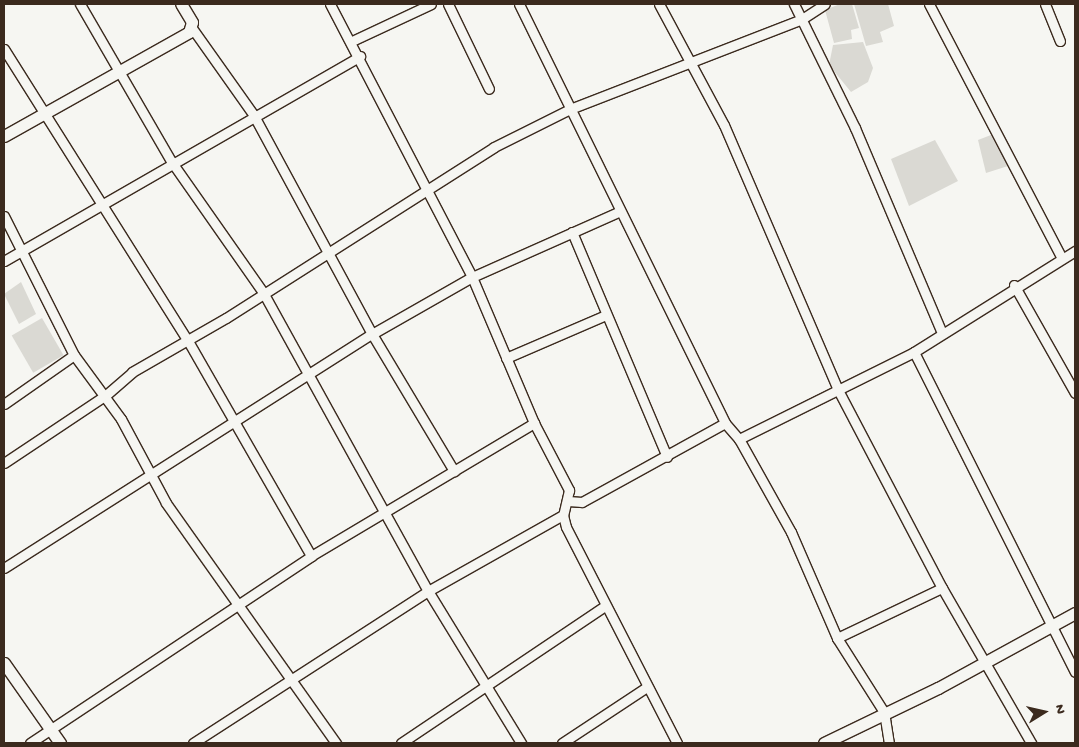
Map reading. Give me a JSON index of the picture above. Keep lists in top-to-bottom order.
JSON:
{
  "north": "right"
}
